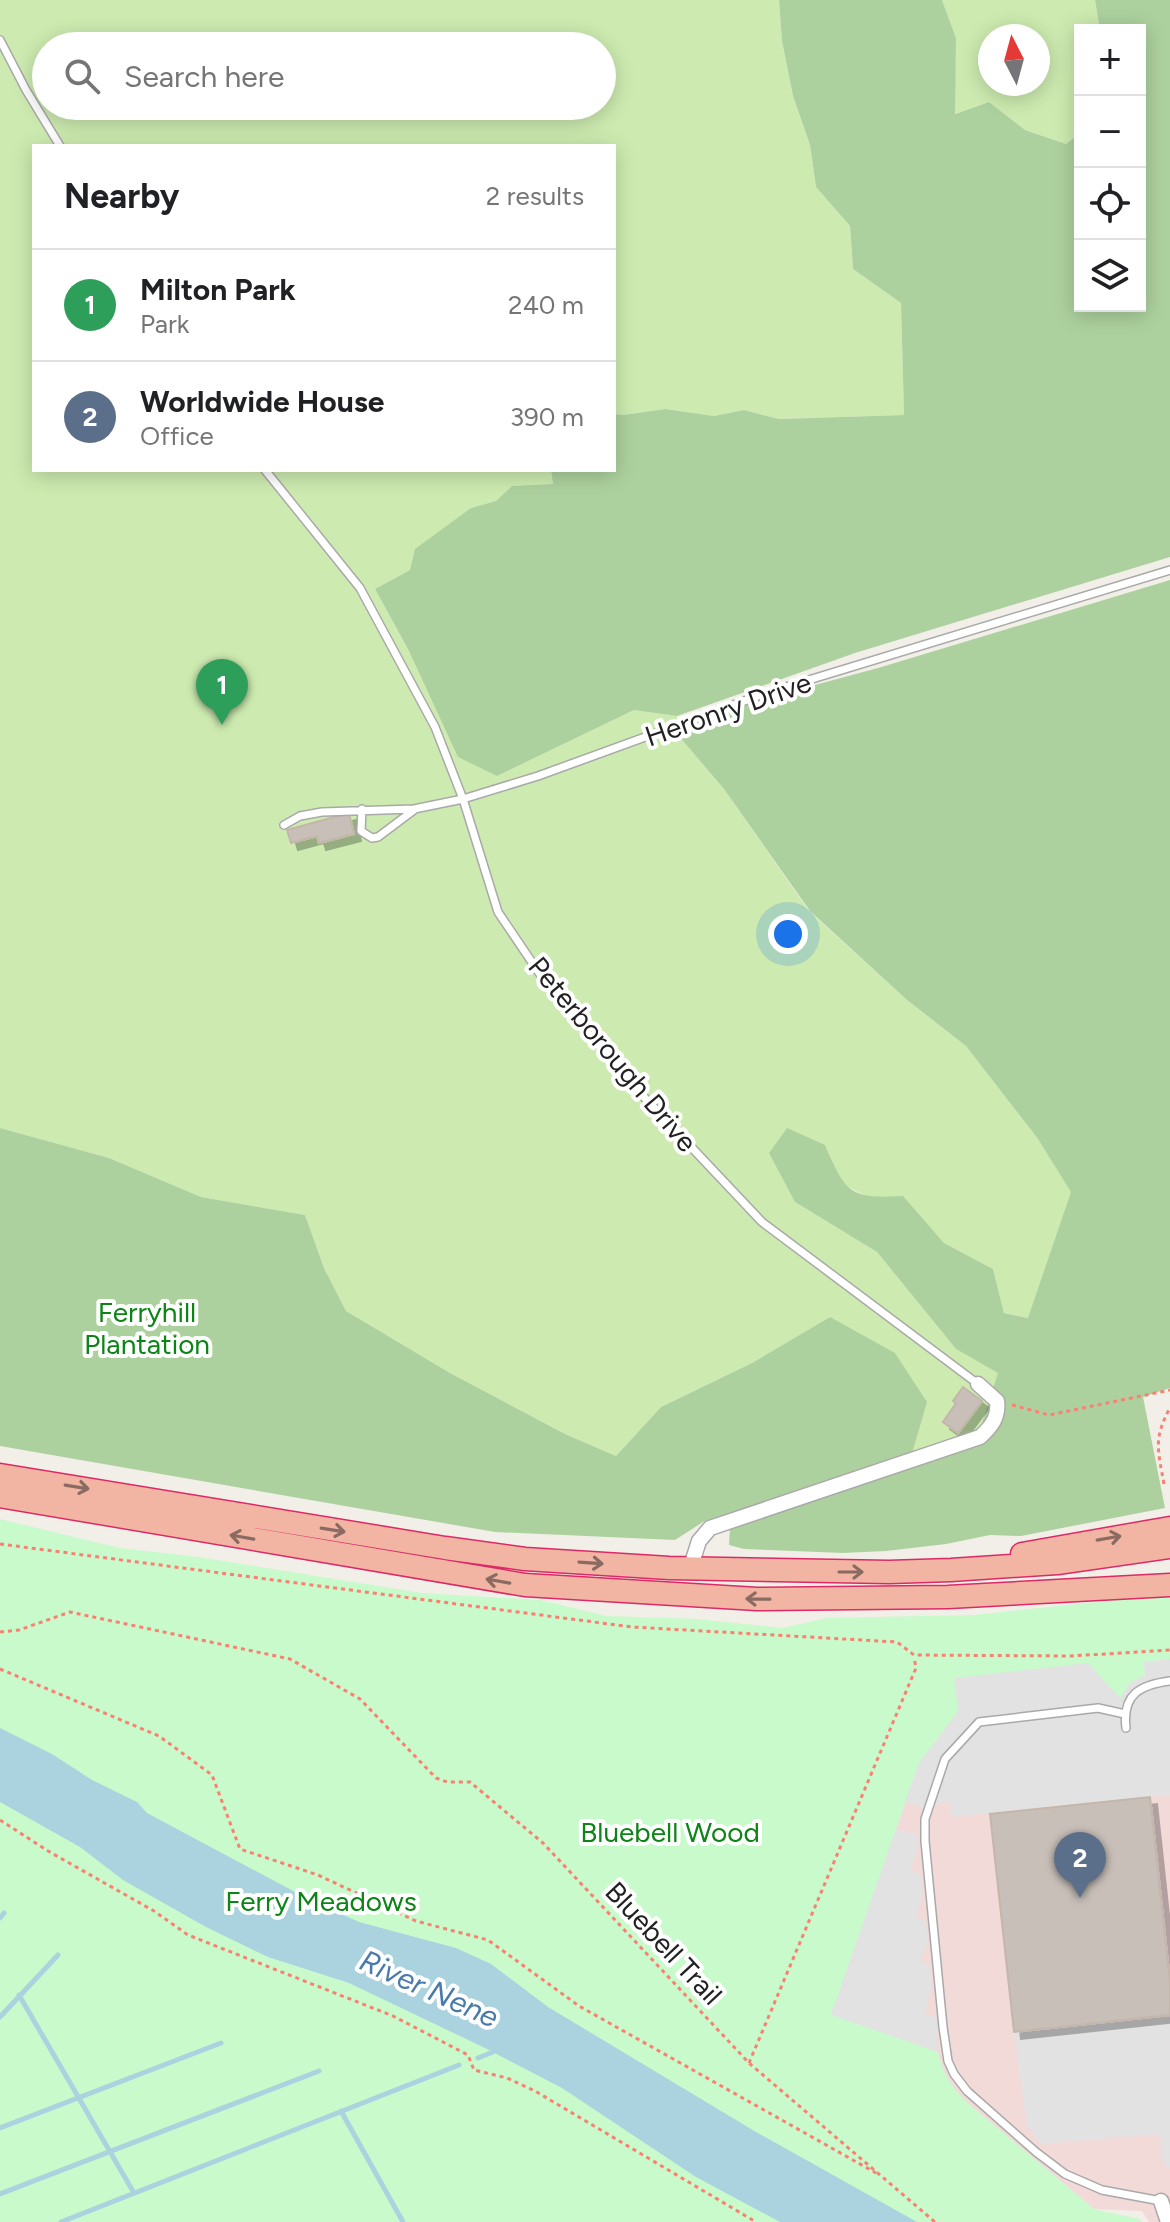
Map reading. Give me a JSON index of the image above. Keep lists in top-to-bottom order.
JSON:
{
  "streets": {
    "lane": ["Heronry Drive", "Peterborough Drive"],
    "path": ["Bluebell Trail"]
  },
  "crossings": [
    ["Heronry Drive", "Peterborough Drive"]
  ],
  "water": ["River Nene"],
  "parks": ["Ferryhill Plantation", "Bluebell Wood", "Ferry Meadows"],
  "north": "top",
  "page": {
    "map_buttons": ["+", "−"],
    "search": "Search here",
    "heading": ["Nearby", "2 results"],
    "list": [
      {
        "mark": "1",
        "name": "Milton Park",
        "note": "Park",
        "value": "240 m"
      },
      {
        "mark": "2",
        "name": "Worldwide House",
        "note": "Office",
        "value": "390 m"
      }
    ],
    "pins": ["1", "2"]
  }
}
